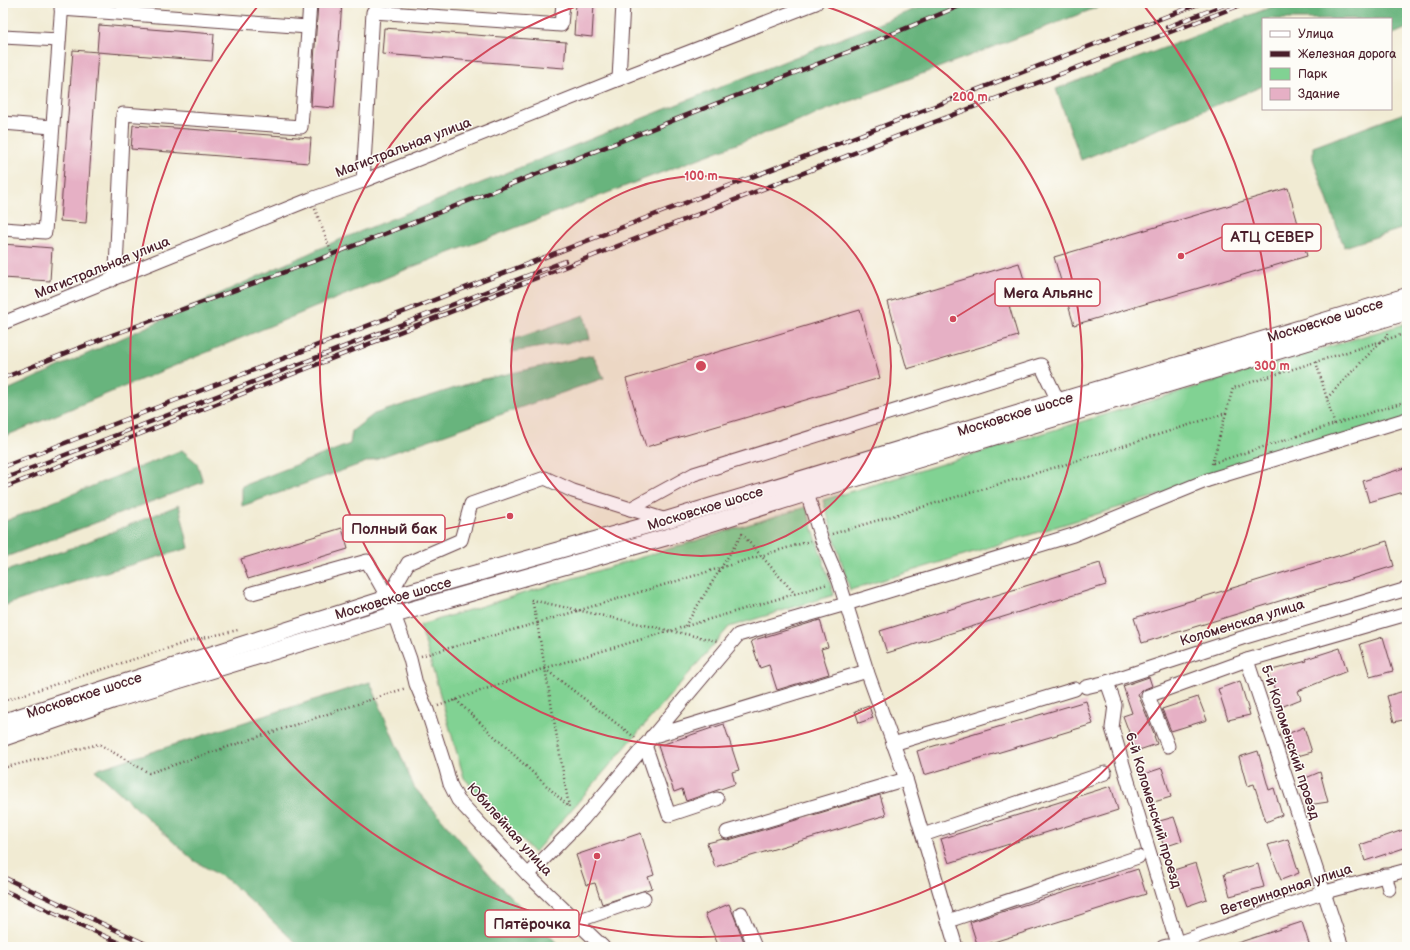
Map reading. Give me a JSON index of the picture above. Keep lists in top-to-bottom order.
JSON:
{
  "streets": {
    "main road": ["Московское шоссе"],
    "street": [
      "Магистральная улица",
      "Коломенская улица",
      "5-й Коломенский проезд",
      "6-й Коломенский проезд",
      "Юбилейная улица",
      "Ветеринарная улица"
    ]
  },
  "crossings": [
    ["Московское шоссе", "Юбилейная улица"],
    ["Коломенская улица", "6-й Коломенский проезд"],
    ["5-й Коломенский проезд", "Ветеринарная улица"],
    ["6-й Коломенский проезд", "Ветеринарная улица"]
  ],
  "places": [
    "АТЦ СЕВЕР",
    "Мега Альянс",
    "Полный бак",
    "Пятёрочка"
  ],
  "legend": [
    "Улица",
    "Железная дорога",
    "Парк",
    "Здание"
  ],
  "rings": ["200 m", "100 m", "300 m"]
}
